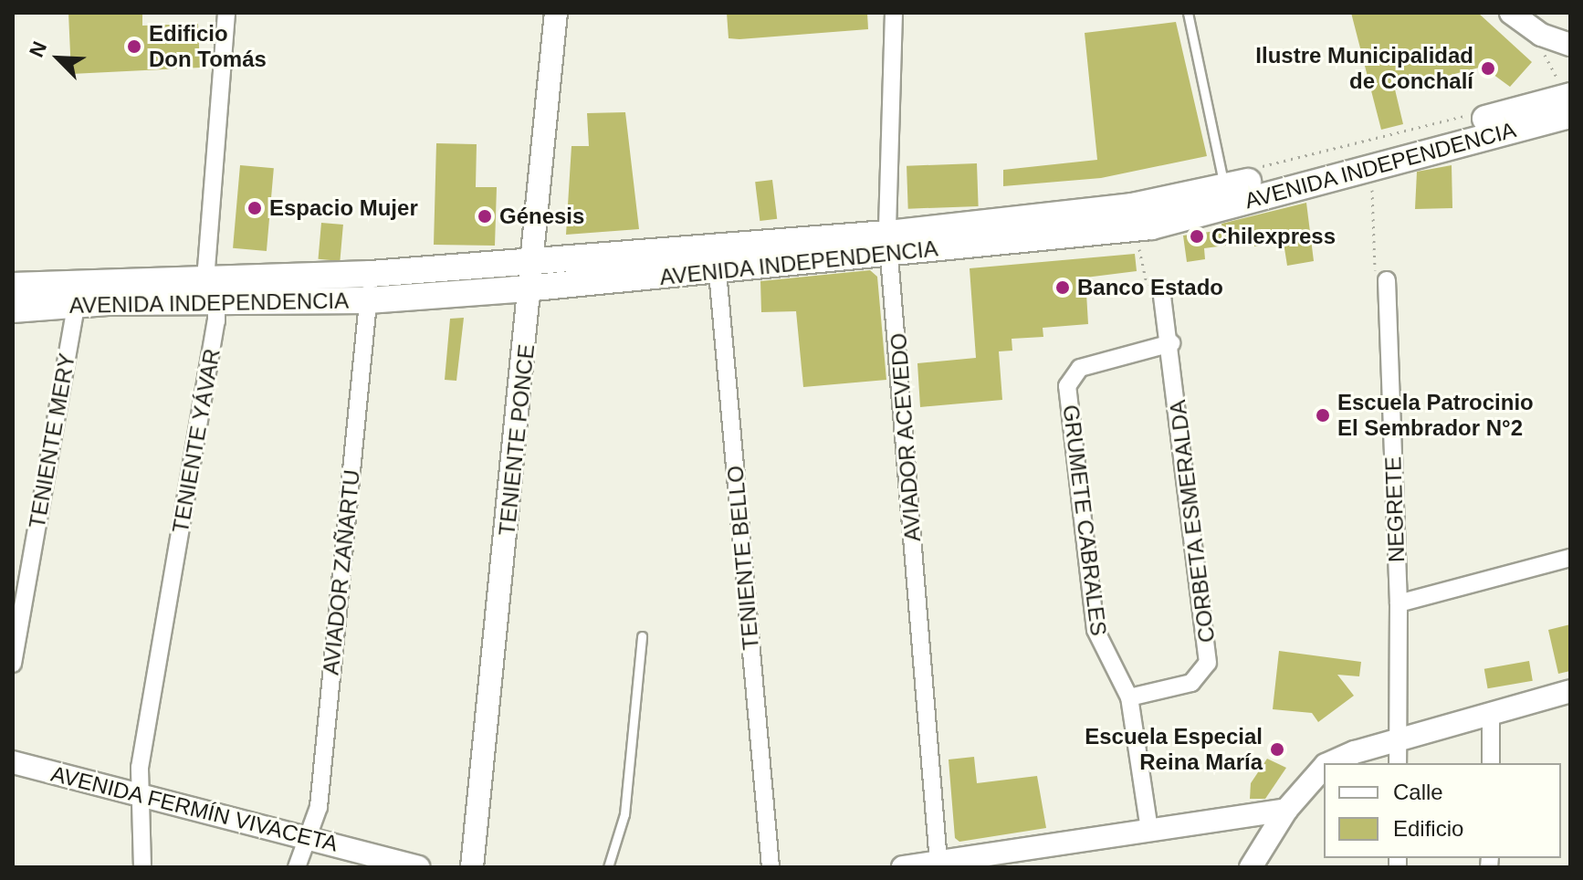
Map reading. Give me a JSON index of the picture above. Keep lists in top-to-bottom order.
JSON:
{
  "streets": {
    "main road": ["AVENIDA INDEPENDENCIA", "TENIENTE PONCE", "AVENIDA FERMÍN VIVACETA"],
    "street": [
      "AVIADOR ACEVEDO",
      "TENIENTE MERY",
      "TENIENTE YÁVAR",
      "NEGRETE",
      "GRUMETE CABRALES",
      "CORBETA ESMERALDA",
      "TENIENTE BELLO",
      "AVIADOR ZAÑARTU"
    ]
  },
  "crossings": [
    ["AVENIDA INDEPENDENCIA", "AVIADOR ACEVEDO"],
    ["AVENIDA INDEPENDENCIA", "TENIENTE PONCE"],
    ["AVENIDA INDEPENDENCIA", "TENIENTE MERY"],
    ["AVENIDA INDEPENDENCIA", "TENIENTE YÁVAR"],
    ["AVENIDA INDEPENDENCIA", "TENIENTE BELLO"],
    ["AVENIDA INDEPENDENCIA", "AVIADOR ZAÑARTU"],
    ["TENIENTE YÁVAR", "AVENIDA FERMÍN VIVACETA"],
    ["GRUMETE CABRALES", "CORBETA ESMERALDA"],
    ["AVIADOR ZAÑARTU", "AVENIDA FERMÍN VIVACETA"]
  ],
  "places": [
    "Edificio Don Tomás",
    "Ilustre Municipalidad de Conchalí",
    "Espacio Mujer",
    "Génesis",
    "Chilexpress",
    "Banco Estado",
    "Escuela Patrocinio El Sembrador N°2",
    "Escuela Especial Reina María"
  ],
  "legend": ["Calle", "Edificio"],
  "north": "top left"
}
